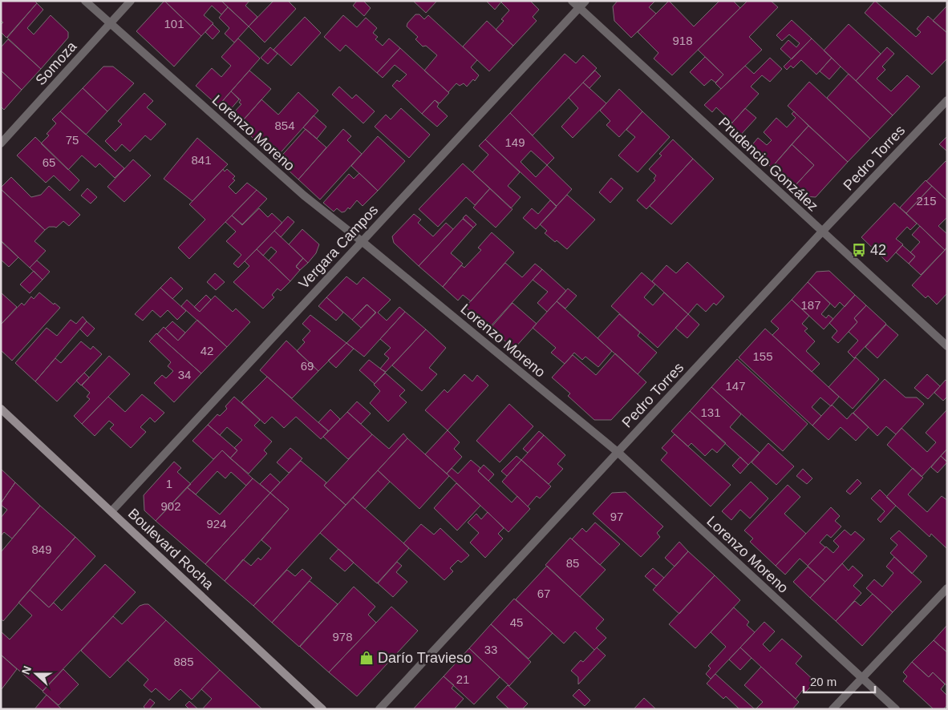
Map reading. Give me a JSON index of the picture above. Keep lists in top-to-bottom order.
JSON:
{
  "streets": {
    "main road": ["Boulevard Rocha"],
    "street": [
      "Somoza",
      "Lorenzo Moreno",
      "Pedro Torres",
      "Prudencio González",
      "Vergara Campos"
    ]
  },
  "crossings": [
    ["Somoza", "Lorenzo Moreno"],
    ["Lorenzo Moreno", "Pedro Torres"],
    ["Lorenzo Moreno", "Vergara Campos"],
    ["Pedro Torres", "Prudencio González"],
    ["Prudencio González", "Vergara Campos"],
    ["Vergara Campos", "Boulevard Rocha"]
  ],
  "places": {
    "bus stop": ["42"],
    "shop": ["Darío Travieso"]
  },
  "house_numbers": [
    "101",
    "918",
    "854",
    "75",
    "149",
    "841",
    "65",
    "215",
    "187",
    "42",
    "155",
    "69",
    "34",
    "147",
    "131",
    "1",
    "902",
    "97",
    "924",
    "849",
    "85",
    "67",
    "45",
    "978",
    "33",
    "885",
    "21"
  ],
  "scale_bar": "20 m",
  "north": "left"
}
